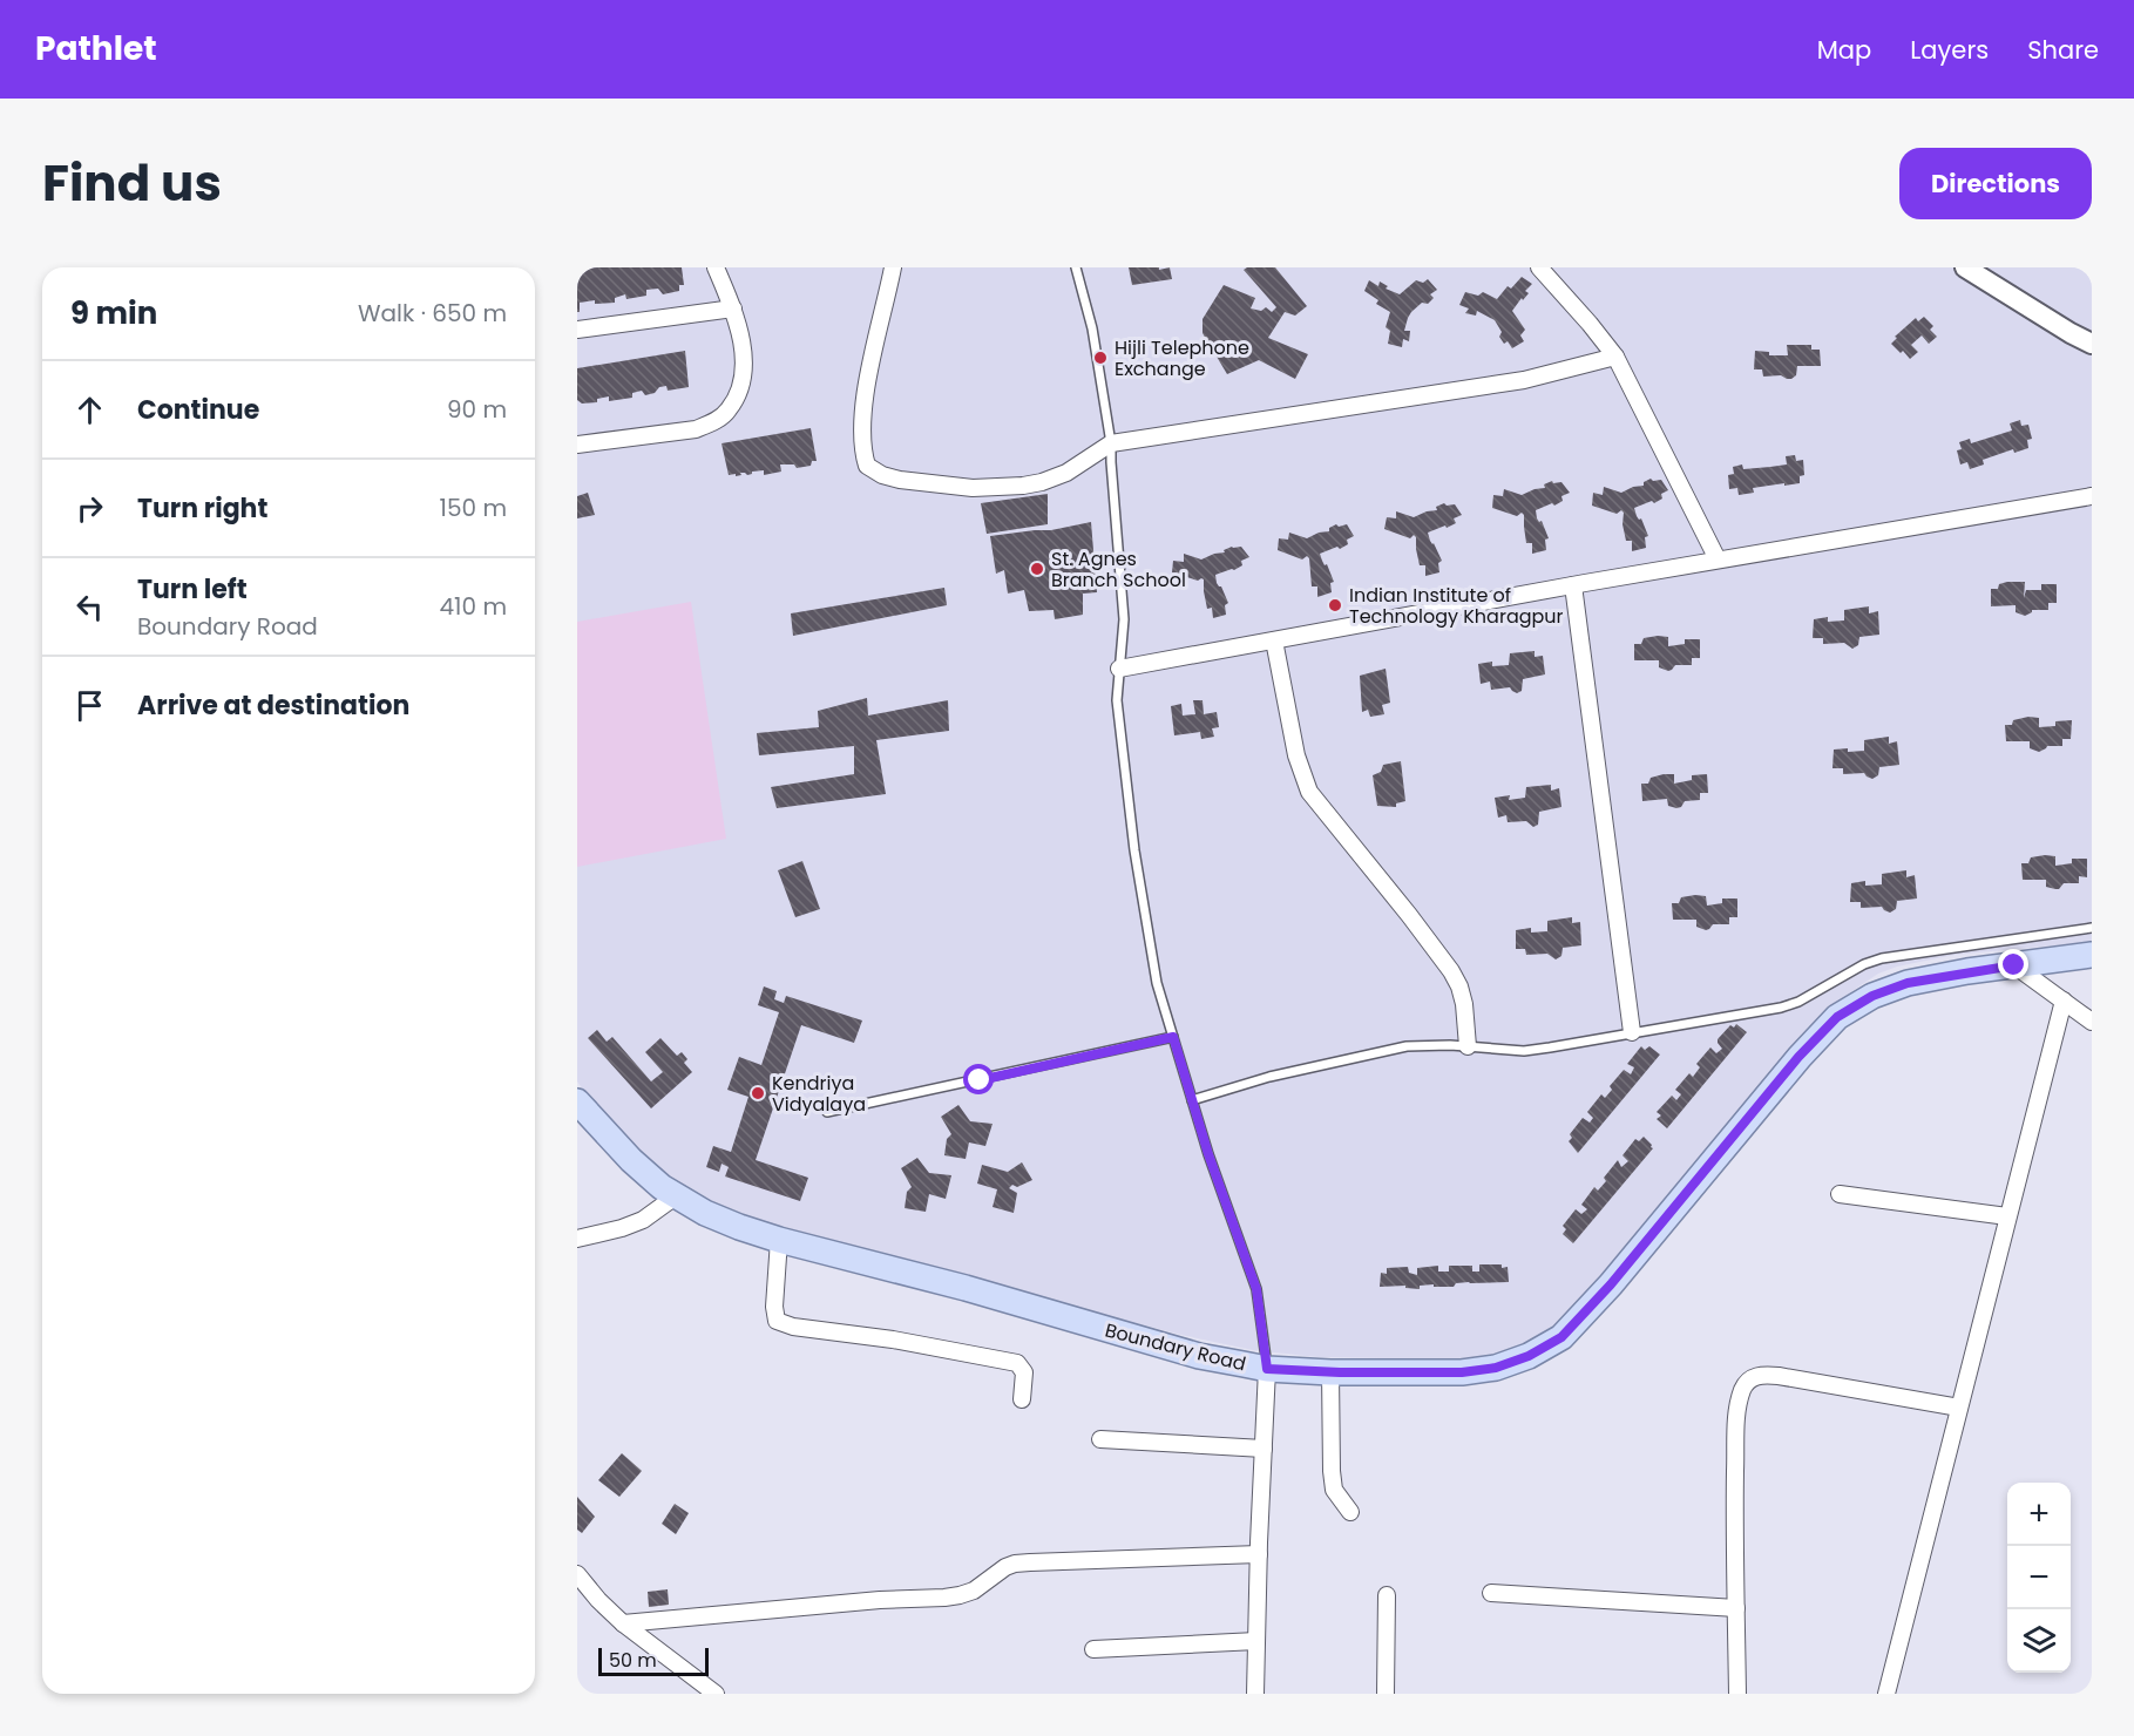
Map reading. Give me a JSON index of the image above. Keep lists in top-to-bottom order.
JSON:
{
  "streets": {
    "main road": ["Boundary Road"]
  },
  "places": [
    "Hijli Telephone Exchange",
    "St. Agnes Branch School",
    "Indian Institute of Technology Kharagpur",
    "Kendriya Vidyalaya"
  ],
  "scale_bar": "50 m",
  "page": {
    "header": "Pathlet",
    "nav": ["Map", "Layers", "Share"],
    "title": "Find us",
    "buttons": "Directions",
    "heading": ["9 min", "Walk · 650 m"],
    "list": [
      ["Continue", "90 m"],
      ["Turn right", "150 m"],
      ["Turn left", "Boundary Road", "410 m"],
      "Arrive at destination"
    ],
    "map_buttons": ["+", "−"],
    "scale": "50 m"
  }
}
